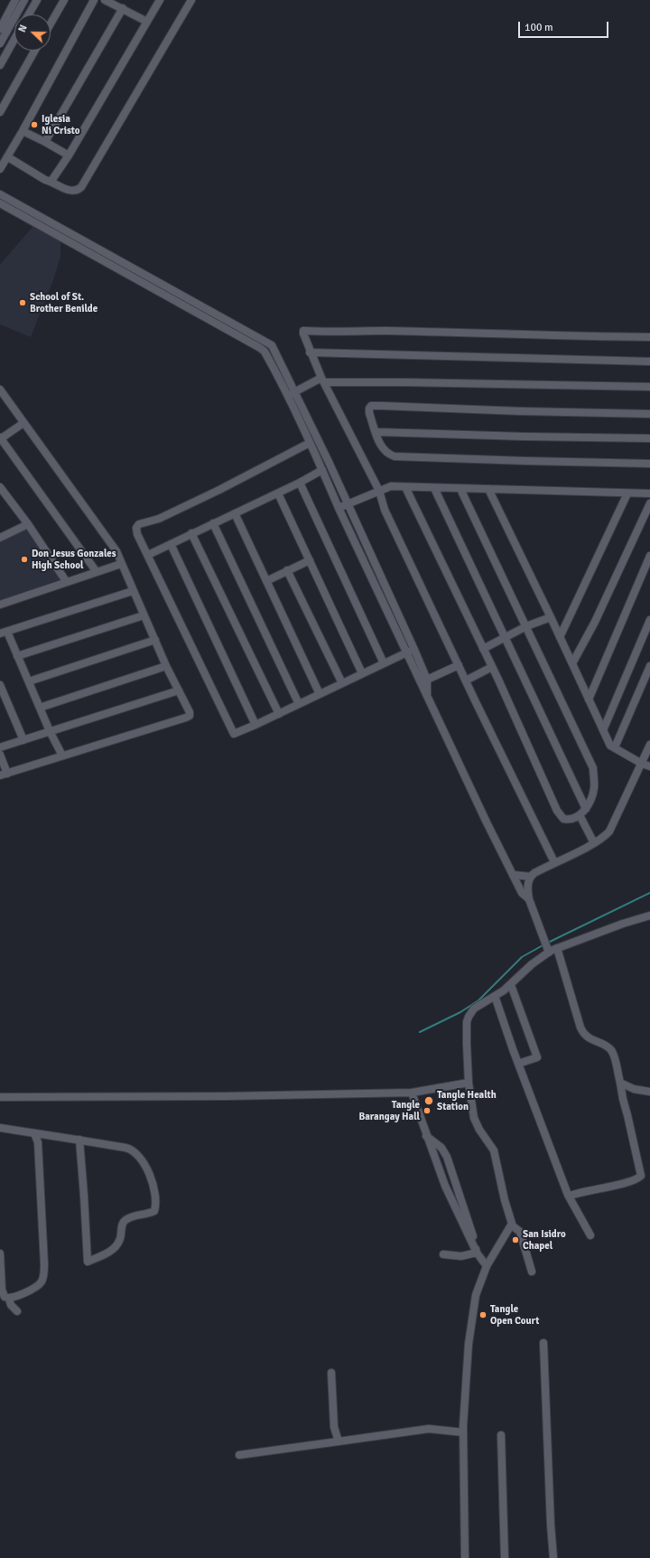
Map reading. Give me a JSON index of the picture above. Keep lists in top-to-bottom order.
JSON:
{
  "places": [
    "Iglesia Ni Cristo",
    "School of St. Brother Benilde",
    "Don Jesus Gonzales High School",
    "Tangle Health Station",
    "Tangle Barangay Hall",
    "San Isidro Chapel",
    "Tangle Open Court"
  ],
  "scale_bar": "100 m",
  "north": "left"
}
